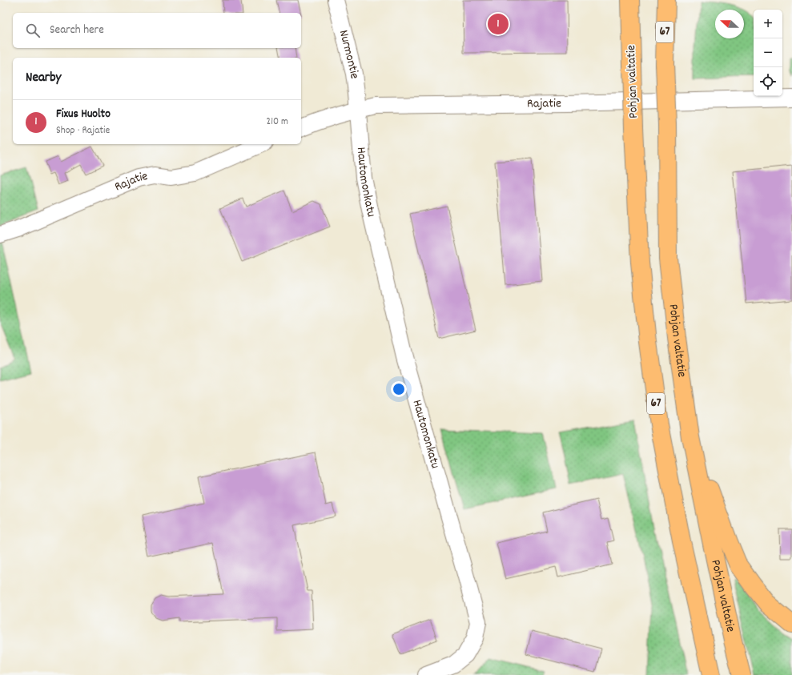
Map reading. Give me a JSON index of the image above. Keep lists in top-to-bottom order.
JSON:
{
  "streets": {
    "highway": ["67", "Pohjan valtatie"],
    "street": ["Nurmontie", "Rajatie", "Hautomonkatu"]
  },
  "crossings": [
    ["Nurmontie", "Rajatie"],
    ["Nurmontie", "Hautomonkatu"],
    ["Rajatie", "Hautomonkatu"]
  ],
  "north": "left",
  "page": {
    "map_buttons": ["+", "−"],
    "pins": "1",
    "search": "Search here",
    "heading": "Nearby",
    "list": [
      {
        "mark": "1",
        "name": "Fixus Huolto",
        "note": "Shop · Rajatie",
        "value": "210 m"
      }
    ]
  }
}
